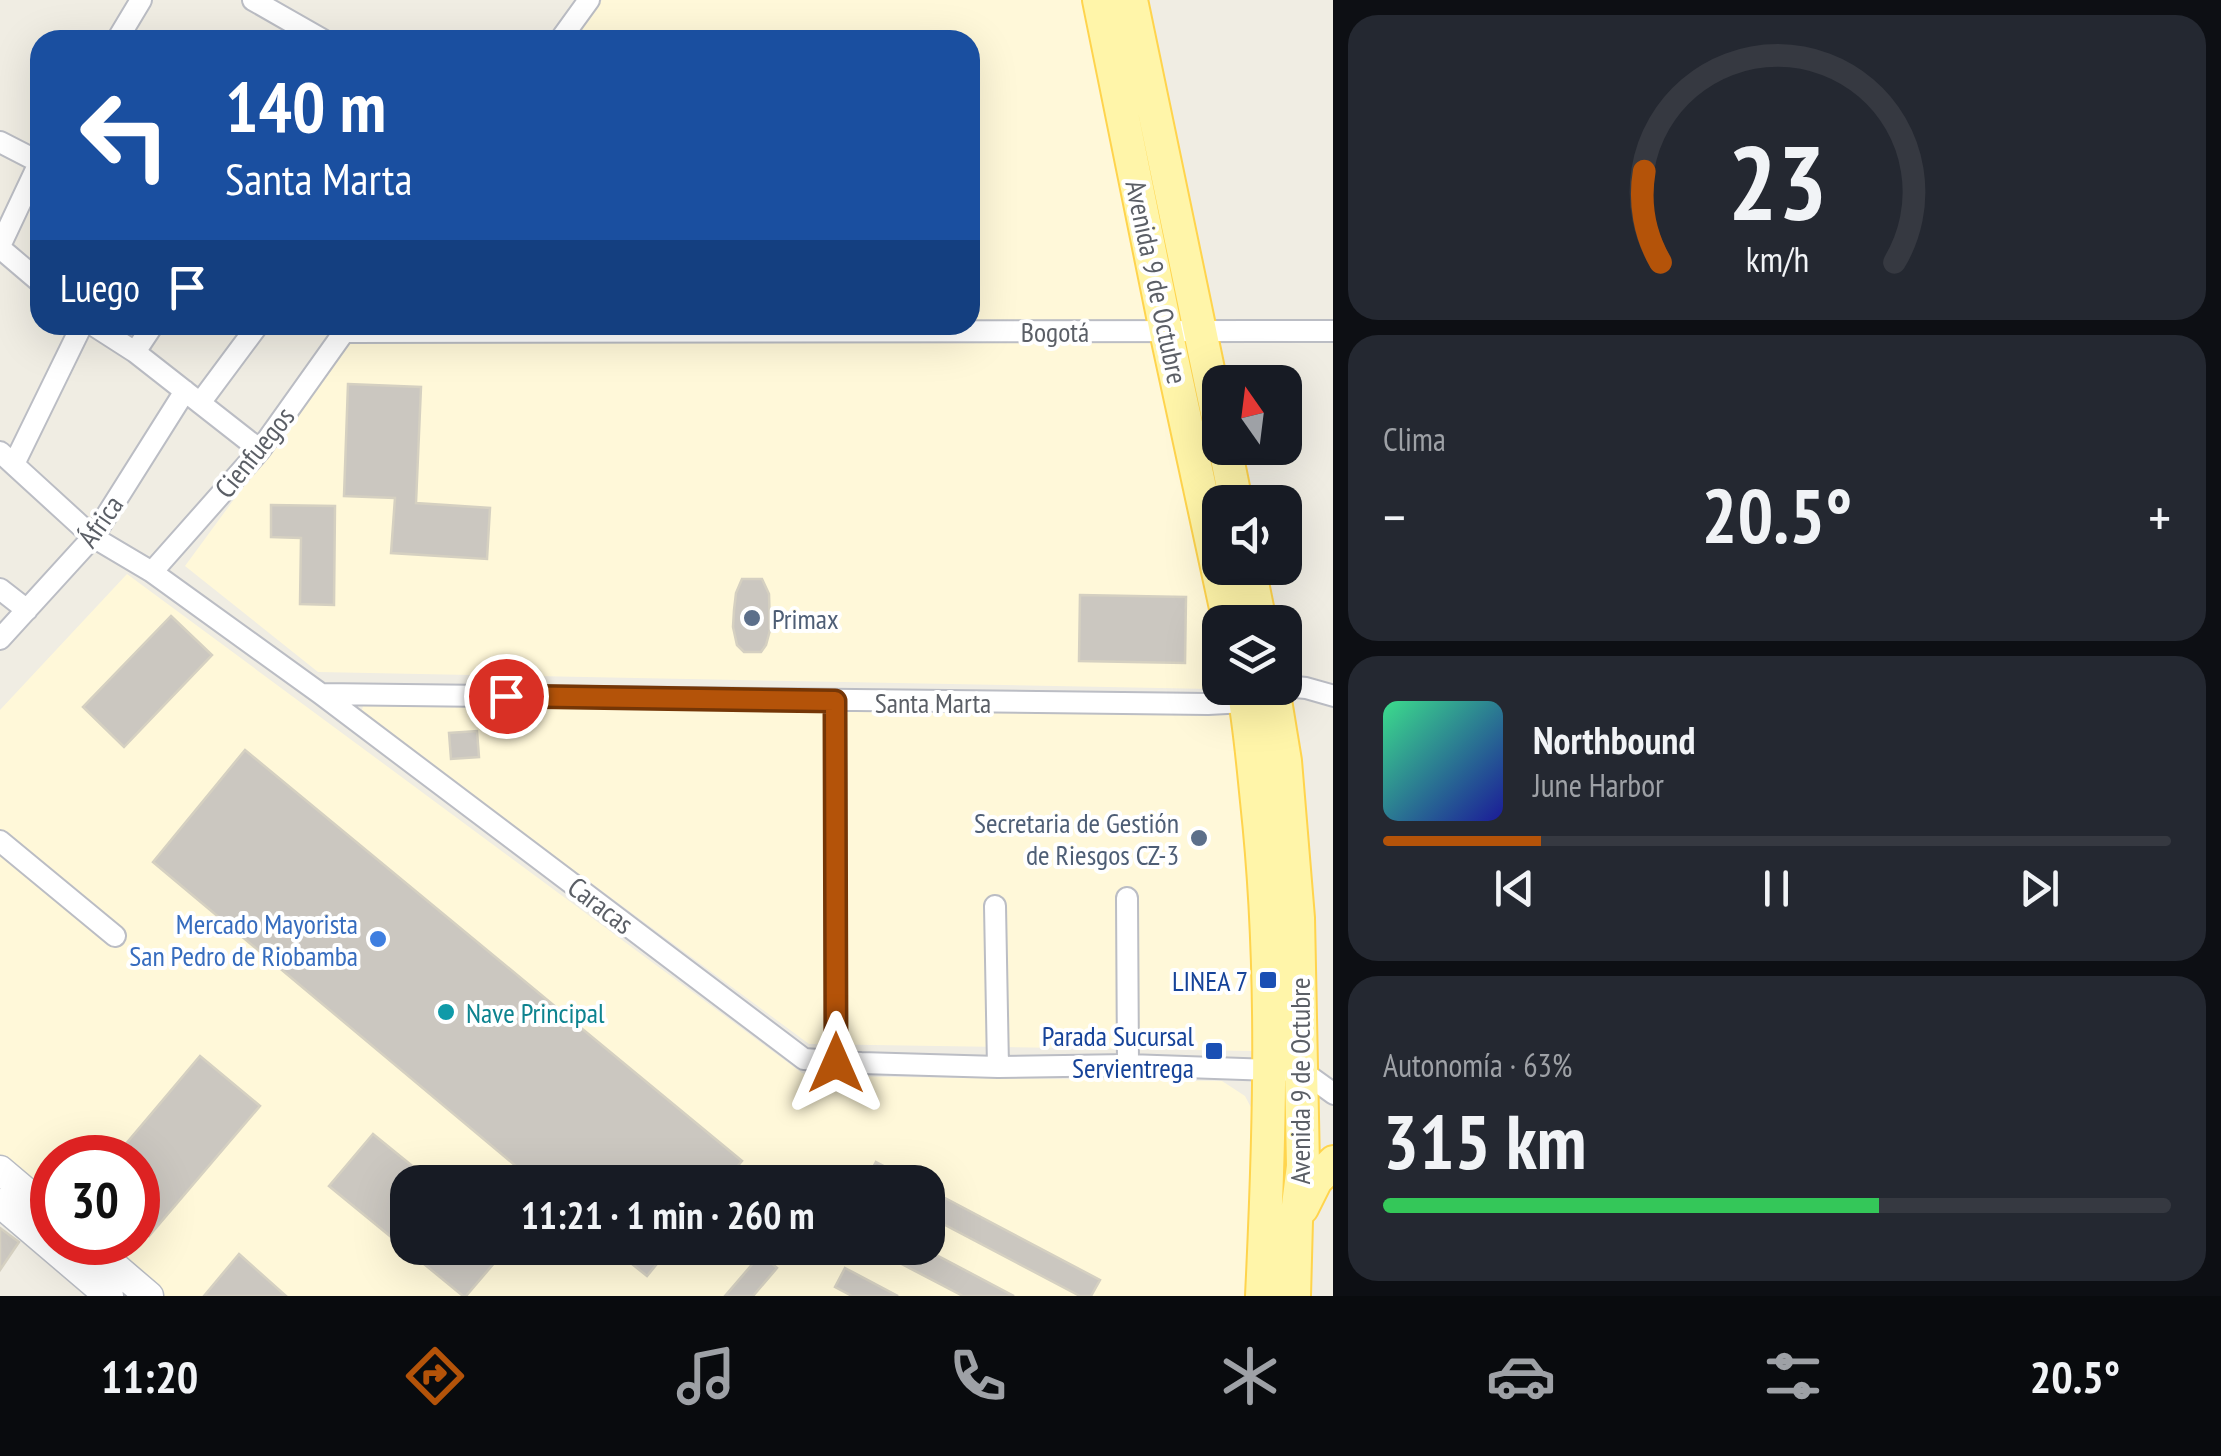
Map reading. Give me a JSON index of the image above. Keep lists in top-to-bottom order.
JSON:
{
  "streets": {
    "main road": ["Avenida 9 de Octubre"],
    "street": [
      "Bogotá",
      "Cienfuegos",
      "África",
      "Santa Marta",
      "Caracas"
    ]
  },
  "crossings": [
    ["Avenida 9 de Octubre", "Bogotá"],
    ["Avenida 9 de Octubre", "Caracas"],
    ["Cienfuegos", "Caracas"],
    ["África", "Caracas"],
    ["Santa Marta", "Caracas"]
  ],
  "places": {
    "other": [
      "Primax",
      "Secretaria de Gestión de Riesgos CZ-3",
      "Mercado Mayorista San Pedro de Riobamba",
      "Nave Principal"
    ],
    "transit": ["LINEA 7", "Parada Sucursal Servientrega"]
  },
  "north": "top",
  "page": {
    "turn": ["140 m", "Santa Marta"],
    "then": "Luego",
    "tile": [
      "Clima",
      ["Autonomía · 63%", "315 km"]
    ],
    "heat": ["−", "20.5°", "+"],
    "song": ["Northbound", "June Harbor"],
    "limit": "30",
    "trip": "11:21 · 1 min · 260 m",
    "tabs": ["11:20", "20.5°"],
    "gauge": ["23", "km/h"]
  }
}
